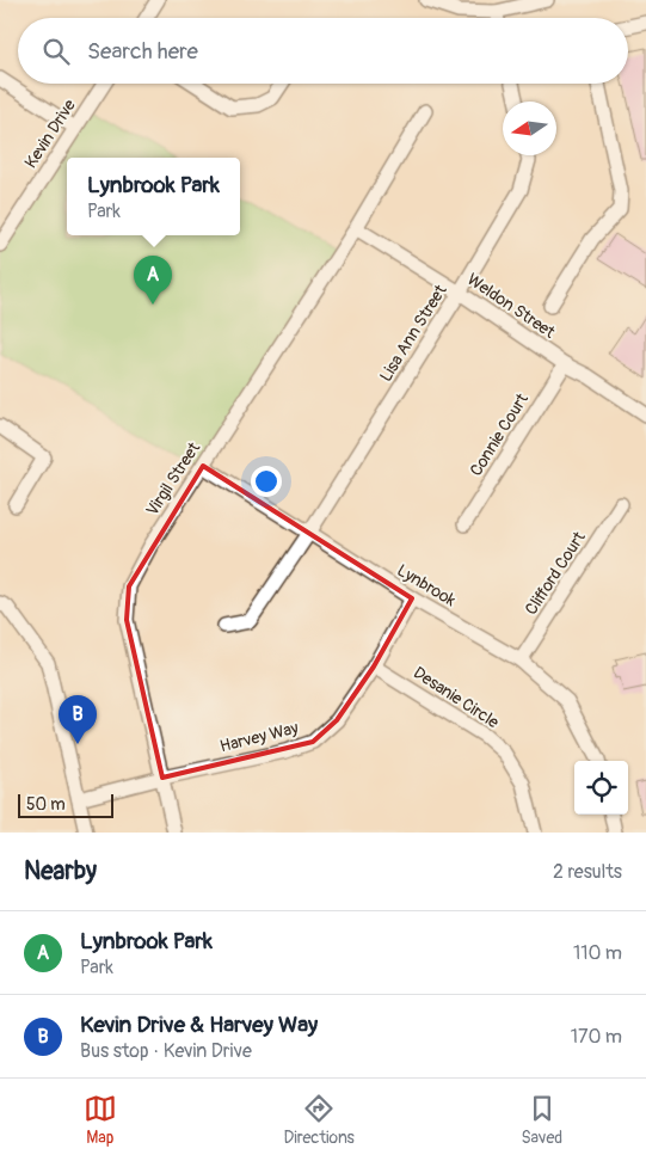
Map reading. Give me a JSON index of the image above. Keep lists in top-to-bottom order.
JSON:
{
  "streets": {
    "street": [
      "Kevin Drive",
      "Weldon Street",
      "Lisa Ann Street",
      "Connie Court",
      "Virgil Street",
      "Clifford Court",
      "Lynbrook",
      "Desanie Circle",
      "Harvey Way"
    ]
  },
  "crossings": [
    ["Weldon Street", "Lisa Ann Street"],
    ["Weldon Street", "Connie Court"],
    ["Weldon Street", "Virgil Street"],
    ["Lisa Ann Street", "Lynbrook"],
    ["Virgil Street", "Lynbrook"],
    ["Virgil Street", "Harvey Way"],
    ["Clifford Court", "Lynbrook"],
    ["Lynbrook", "Harvey Way"],
    ["Desanie Circle", "Harvey Way"]
  ],
  "scale_bar": "50 m",
  "north": "left",
  "page": {
    "search": "Search here",
    "popup": ["Lynbrook Park", "Park"],
    "pins": ["A", "B"],
    "scale": "50 m",
    "heading": ["Nearby", "2 results"],
    "list": [
      {
        "mark": "A",
        "name": "Lynbrook Park",
        "note": "Park",
        "value": "110 m"
      },
      {
        "mark": "B",
        "name": "Kevin Drive & Harvey Way",
        "note": "Bus stop · Kevin Drive",
        "value": "170 m"
      }
    ],
    "nav": ["Map", "Directions", "Saved"]
  }
}
